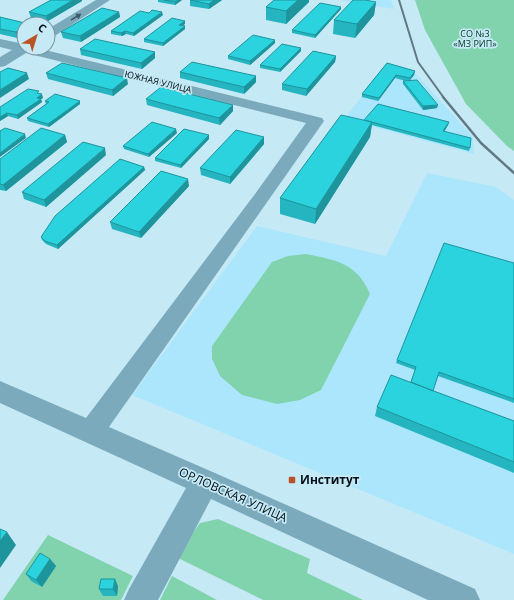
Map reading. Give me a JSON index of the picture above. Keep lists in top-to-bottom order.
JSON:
{
  "streets": {
    "street": ["ЮЖНАЯ УЛИЦА", "ОРЛОВСКАЯ УЛИЦА"]
  },
  "crossings": [
    ["ЮЖНАЯ УЛИЦА", "ОРЛОВСКАЯ УЛИЦА"]
  ],
  "parks": ["СО №3 «МЗ РИП»"],
  "places": {
    "transit": ["Институт"]
  },
  "north": "top right"
}
